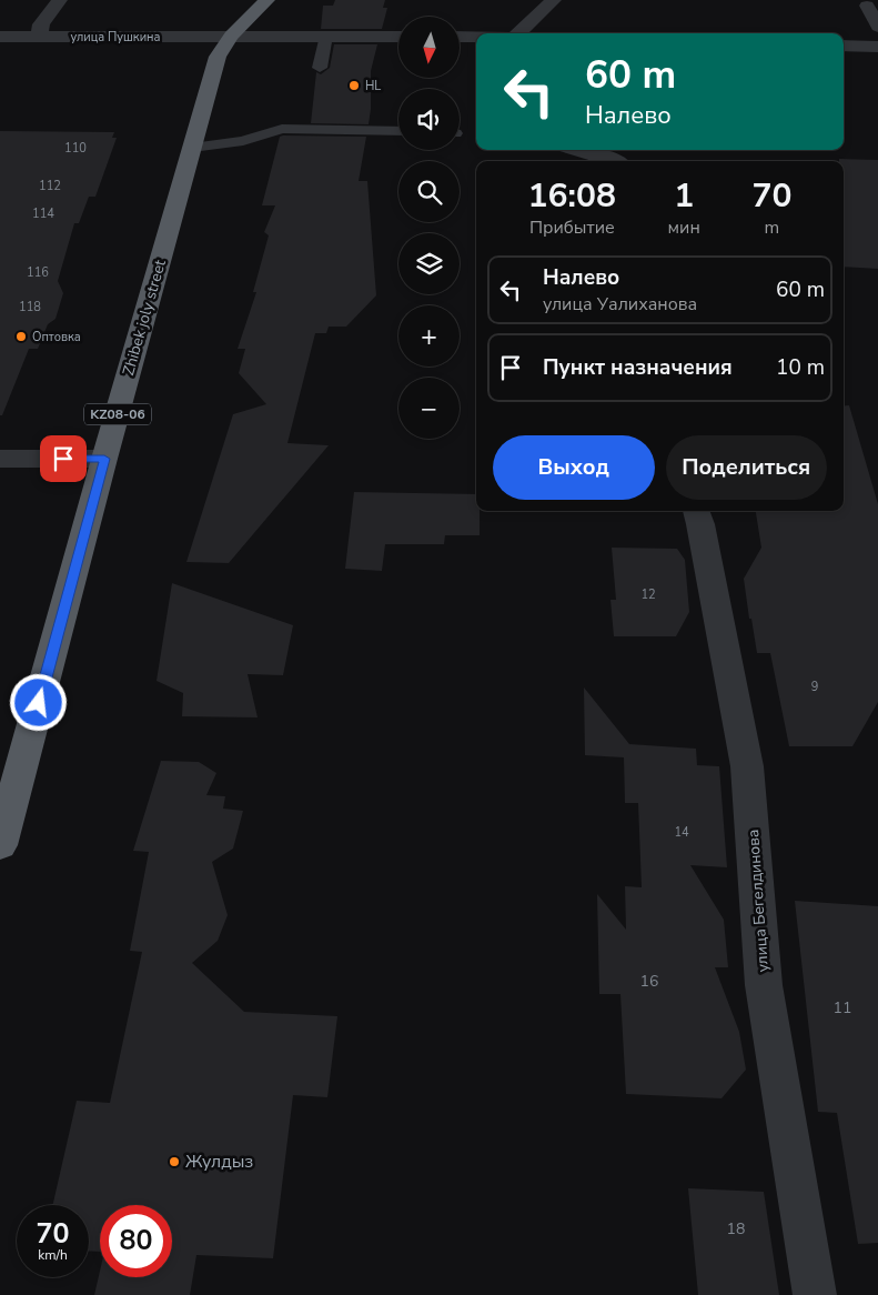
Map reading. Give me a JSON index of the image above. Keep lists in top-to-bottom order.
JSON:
{
  "streets": {
    "highway": ["Zhibek joly street", "KZ08-06"],
    "street": ["улица Пушкина", "улица Бегелдинова"]
  },
  "crossings": [
    ["улица Пушкина", "Zhibek joly street"]
  ],
  "places": ["HL", "Оптовка", "Жулдыз"],
  "house_numbers": [
    "110",
    "112",
    "114",
    "116",
    "118",
    "12",
    "9",
    "14",
    "16",
    "11",
    "18"
  ],
  "north": "bottom",
  "page": {
    "map_buttons": ["+", "−"],
    "turn": ["60 m", "Налево"],
    "eta": [
      "16:08",
      "Прибытие",
      "1",
      "мин",
      "70",
      "m"
    ],
    "list": [
      {
        "name": "Налево",
        "note": "улица Уалиханова",
        "value": "60 m"
      },
      {
        "name": "Пункт назначения",
        "value": "10 m"
      }
    ],
    "buttons": ["Выход", "Поделиться"],
    "speed": "70 km/h",
    "limit": "80"
  }
}
